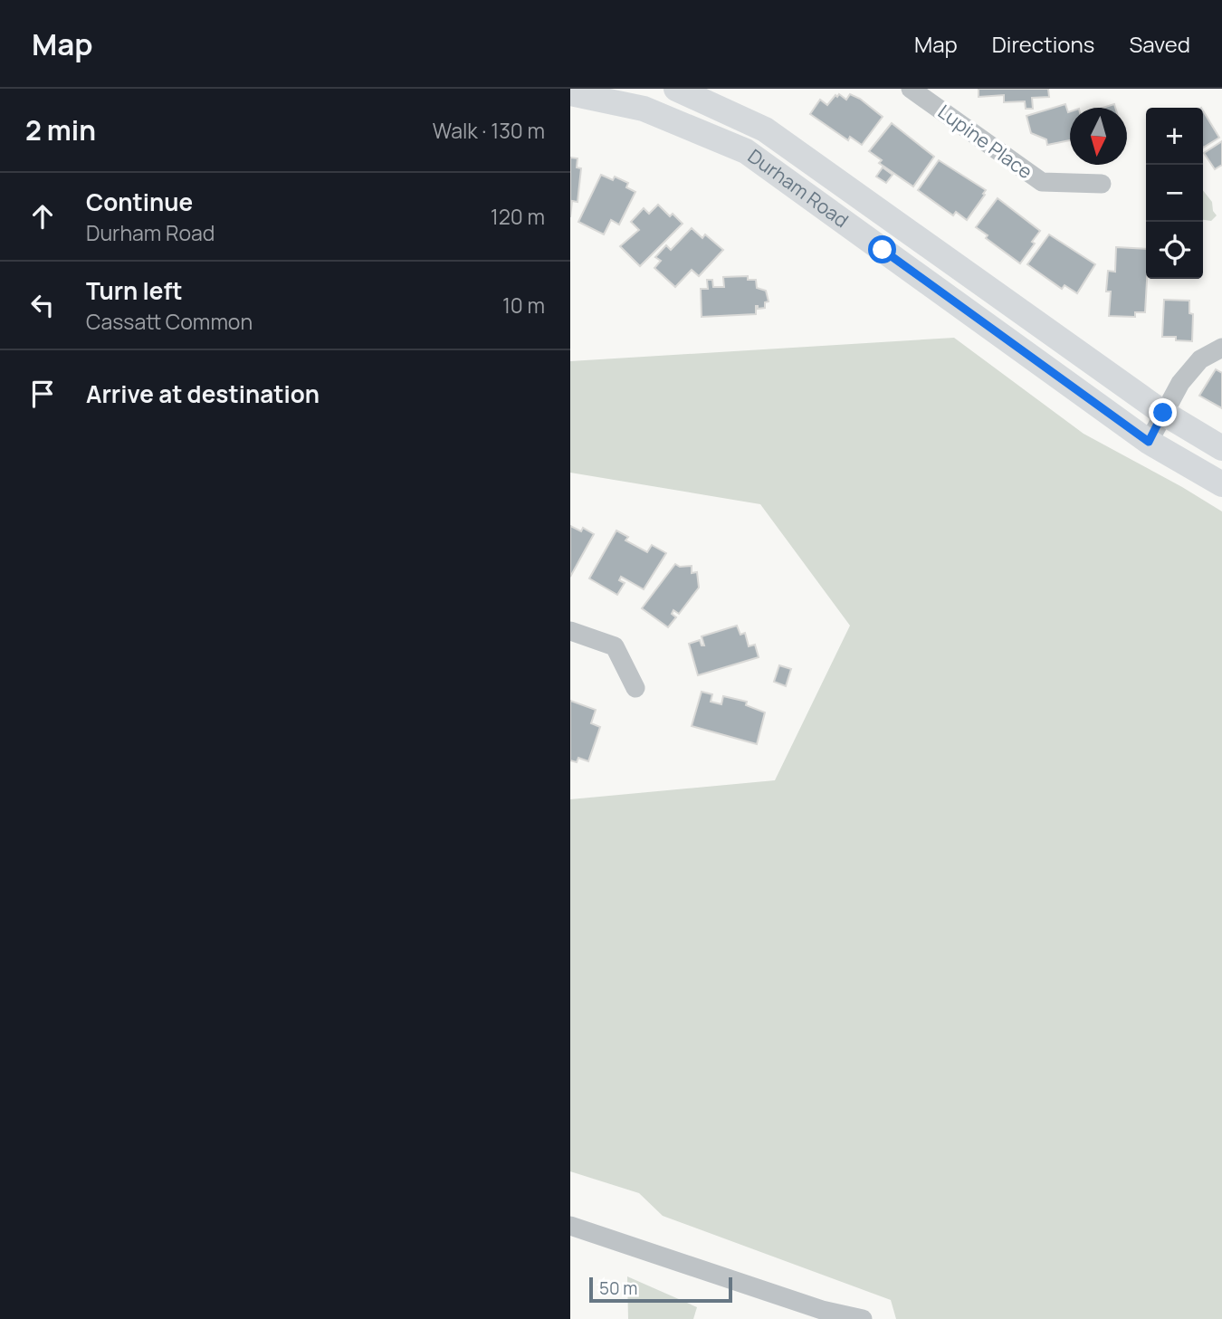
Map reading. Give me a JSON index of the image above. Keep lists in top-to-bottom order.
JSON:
{
  "streets": {
    "main road": ["Durham Road"],
    "street": ["Lupine Place"]
  },
  "scale_bar": "50 m",
  "north": "bottom",
  "page": {
    "header": "Map",
    "nav": ["Map", "Directions", "Saved"],
    "heading": ["2 min", "Walk · 130 m"],
    "map_buttons": ["+", "−"],
    "list": [
      ["Continue", "Durham Road", "120 m"],
      ["Turn left", "Cassatt Common", "10 m"],
      "Arrive at destination"
    ],
    "scale": "50 m"
  }
}
